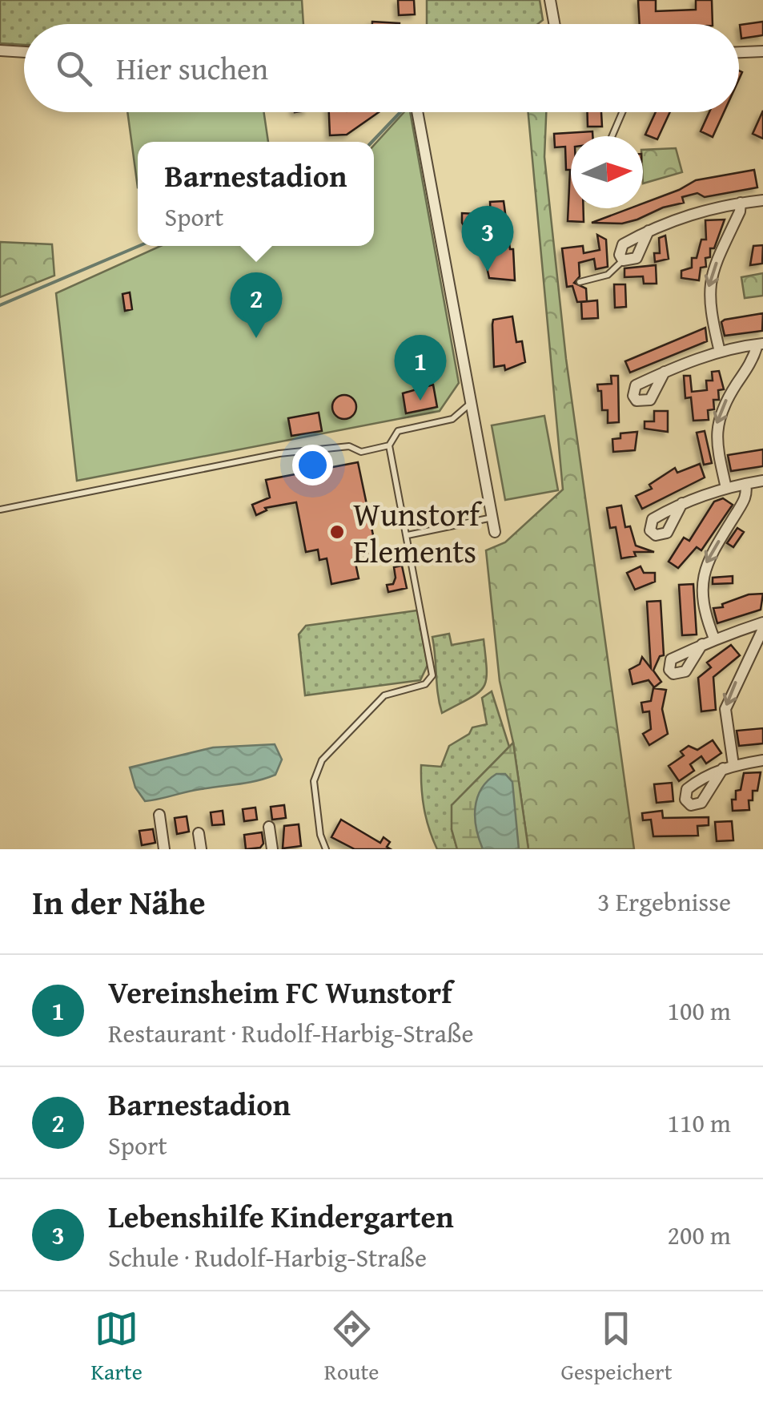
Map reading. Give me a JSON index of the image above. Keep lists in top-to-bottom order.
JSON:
{
  "places": ["Wunstorf Elements"],
  "north": "right",
  "page": {
    "search": "Hier suchen",
    "popup": ["Barnestadion", "Sport"],
    "pins": ["3", "2", "1"],
    "heading": ["In der Nähe", "3 Ergebnisse"],
    "list": [
      {
        "mark": "1",
        "name": "Vereinsheim FC Wunstorf",
        "note": "Restaurant · Rudolf-Harbig-Straße",
        "value": "100 m"
      },
      {
        "mark": "2",
        "name": "Barnestadion",
        "note": "Sport",
        "value": "110 m"
      },
      {
        "mark": "3",
        "name": "Lebenshilfe Kindergarten",
        "note": "Schule · Rudolf-Harbig-Straße",
        "value": "200 m"
      }
    ],
    "nav": ["Karte", "Route", "Gespeichert"]
  }
}
